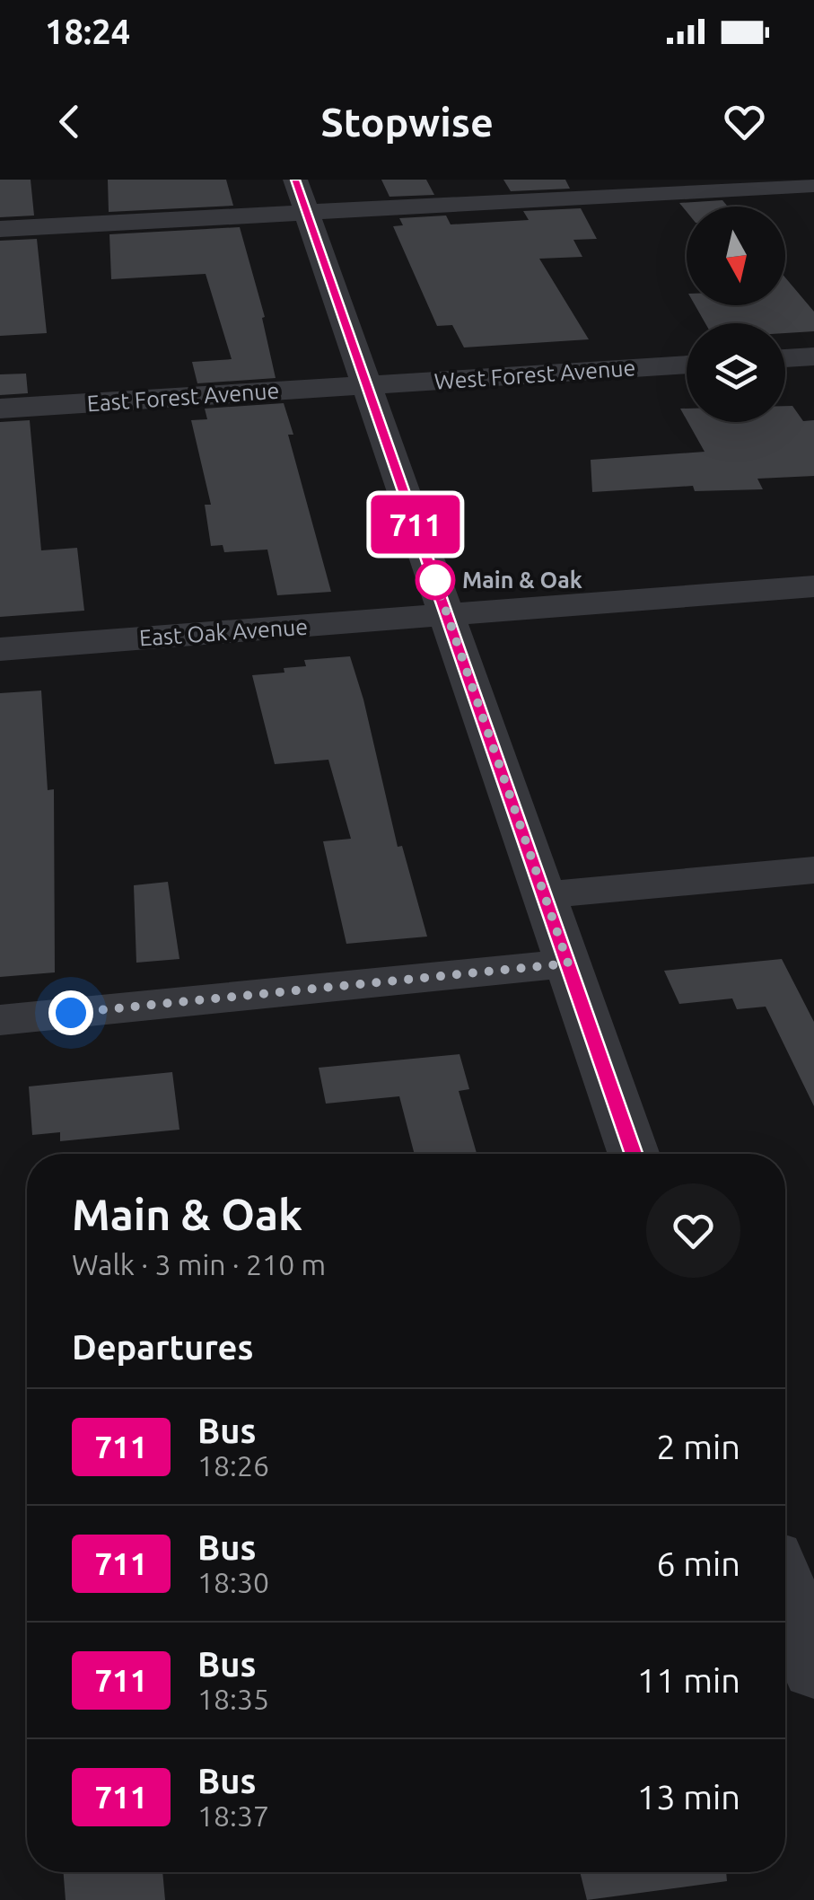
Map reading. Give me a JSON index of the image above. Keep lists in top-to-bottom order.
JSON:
{
  "streets": {
    "street": ["West Forest Avenue", "East Forest Avenue", "East Oak Avenue"]
  },
  "crossings": [
    ["West Forest Avenue", "East Forest Avenue"]
  ],
  "places": ["Main & Oak"],
  "lines": ["bus line 711"],
  "north": "bottom",
  "page": {
    "status": "18:24",
    "header": "Stopwise",
    "on_map": "711",
    "heading": [
      ["Main & Oak", "Walk · 3 min · 210 m"],
      "Departures"
    ],
    "list": [
      {
        "mark": "711",
        "name": "Bus",
        "note": "18:26",
        "value": "2 min"
      },
      {
        "mark": "711",
        "name": "Bus",
        "note": "18:30",
        "value": "6 min"
      },
      {
        "mark": "711",
        "name": "Bus",
        "note": "18:35",
        "value": "11 min"
      },
      {
        "mark": "711",
        "name": "Bus",
        "note": "18:37",
        "value": "13 min"
      }
    ]
  }
}
